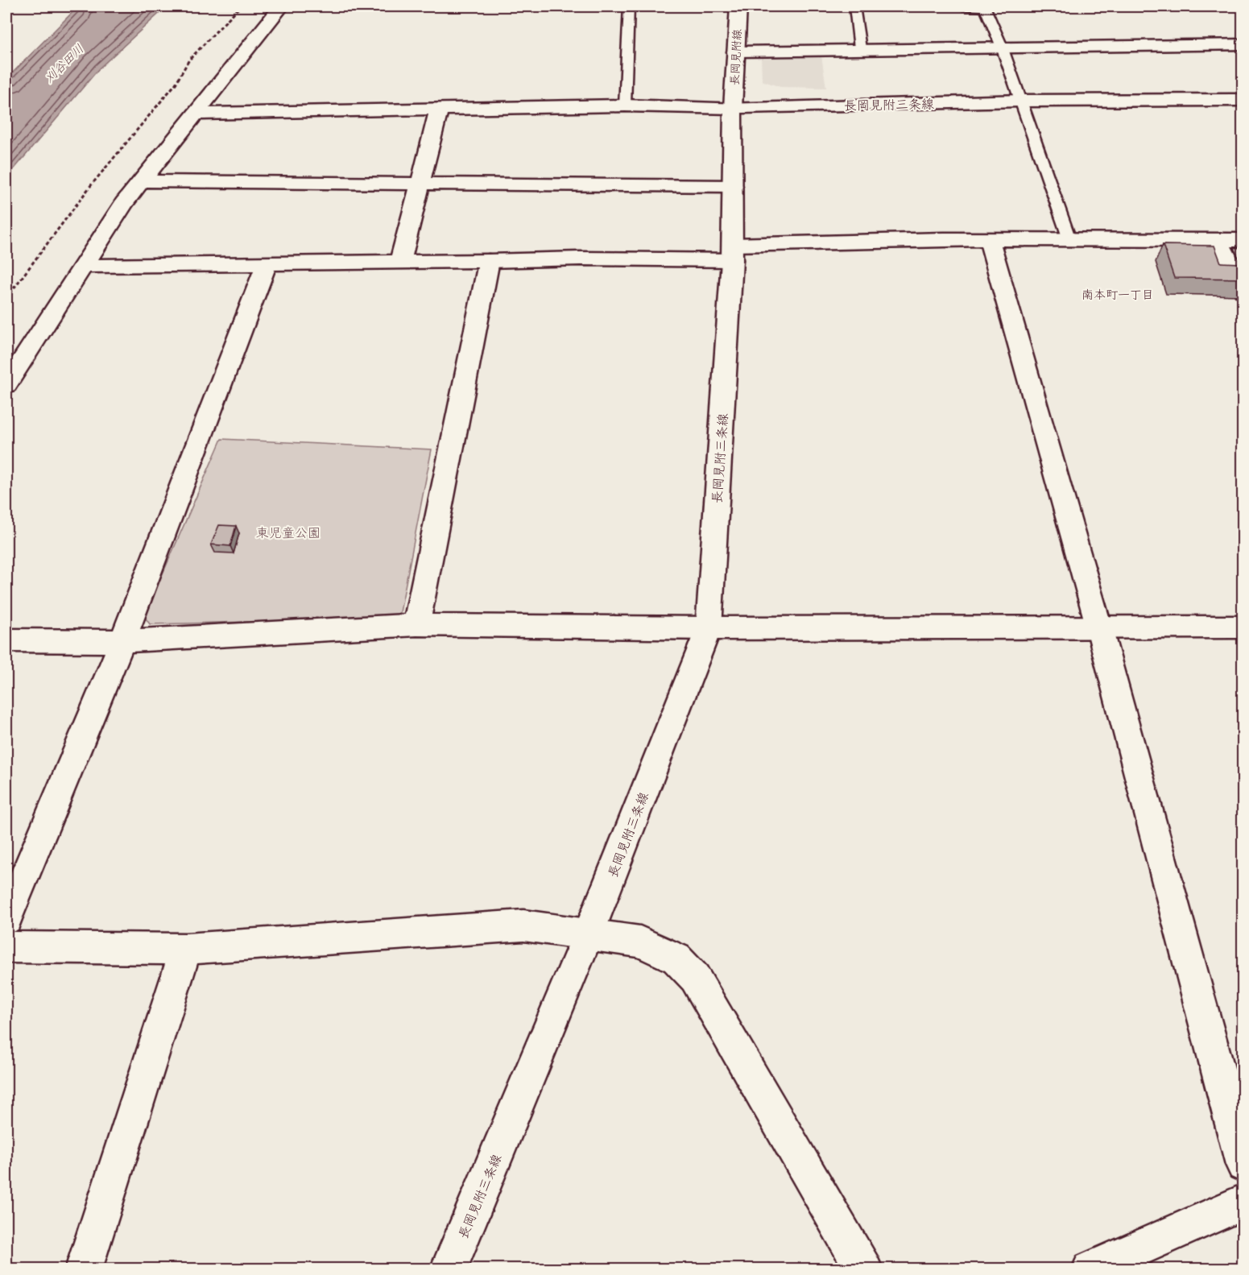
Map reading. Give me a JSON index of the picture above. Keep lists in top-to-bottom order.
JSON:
{
  "streets": {
    "street": ["長岡見附線", "長岡見附三条線"]
  },
  "crossings": [
    ["長岡見附線", "長岡見附三条線"]
  ],
  "districts": ["南本町一丁目"],
  "water": ["刈谷田川"],
  "parks": ["東児童公園"]
}
